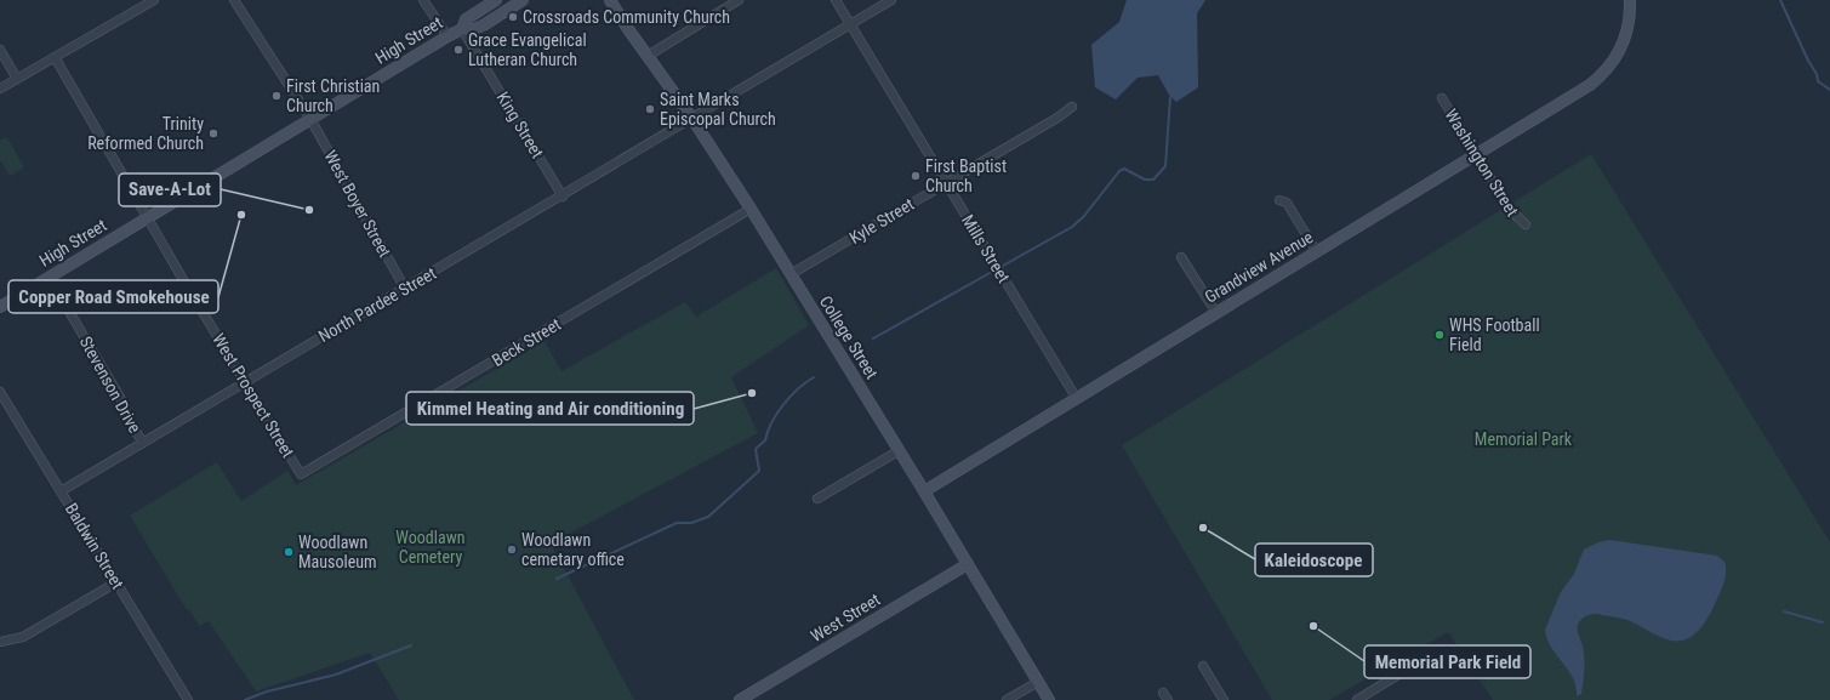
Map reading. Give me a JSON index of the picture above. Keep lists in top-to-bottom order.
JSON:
{
  "streets": {
    "main road": [
      "High Street",
      "Grandview Avenue",
      "College Street",
      "West Street"
    ],
    "street": [
      "King Street",
      "Washington Street",
      "West Boyer Street",
      "Kyle Street",
      "Mills Street",
      "North Pardee Street",
      "Beck Street",
      "Stevenson Drive",
      "West Prospect Street",
      "Baldwin Street"
    ]
  },
  "crossings": [
    ["High Street", "King Street"],
    ["High Street", "West Boyer Street"],
    ["High Street", "Stevenson Drive"],
    ["High Street", "West Prospect Street"],
    ["King Street", "North Pardee Street"],
    ["Washington Street", "Grandview Avenue"],
    ["West Boyer Street", "North Pardee Street"],
    ["Kyle Street", "Mills Street"],
    ["Kyle Street", "College Street"],
    ["Mills Street", "Grandview Avenue"],
    ["Mills Street", "North Pardee Street"],
    ["Grandview Avenue", "College Street"],
    ["North Pardee Street", "College Street"],
    ["North Pardee Street", "Stevenson Drive"],
    ["North Pardee Street", "West Prospect Street"],
    ["North Pardee Street", "Baldwin Street"],
    ["College Street", "Beck Street"],
    ["College Street", "West Street"],
    ["Beck Street", "West Prospect Street"]
  ],
  "parks": ["Memorial Park", "Woodlawn Cemetery"],
  "places": [
    "Crossroads Community Church",
    "Grace Evangelical Lutheran Church",
    "First Christian Church",
    "Saint Marks Episcopal Church",
    "Trinity Reformed Church",
    "First Baptist Church",
    "Save-A-Lot",
    "Copper Road Smokehouse",
    "WHS Football Field",
    "Kimmel Heating and Air conditioning",
    "Kaleidoscope",
    "Woodlawn cemetary office",
    "Woodlawn Mausoleum",
    "Memorial Park Field"
  ]
}
